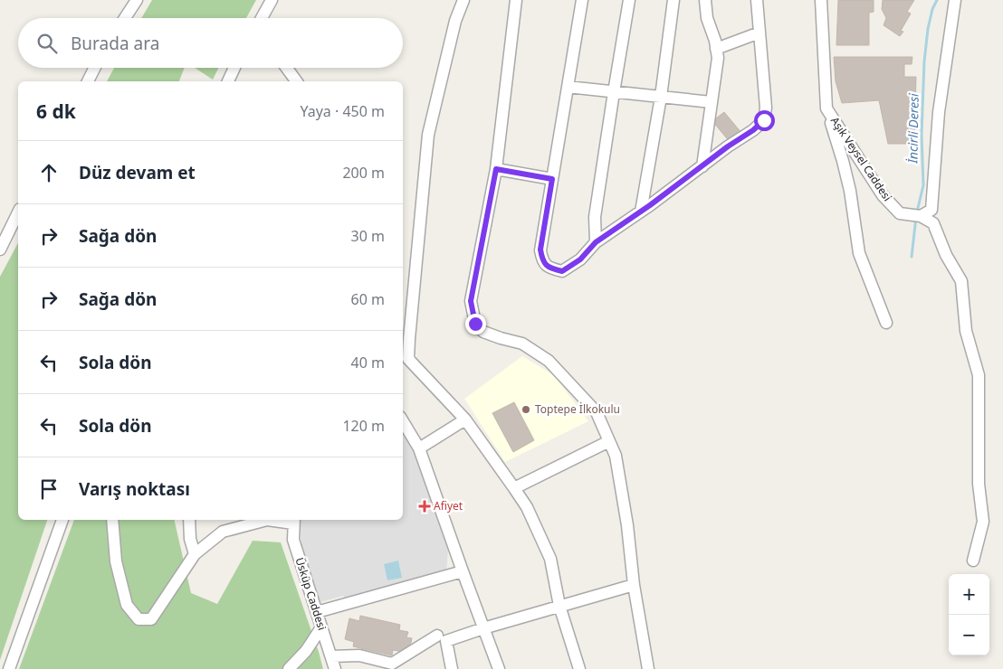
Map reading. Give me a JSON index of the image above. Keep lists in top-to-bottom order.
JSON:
{
  "streets": {
    "street": ["Aşık Veysel Caddesi", "Üsküp Caddesi"]
  },
  "water": ["İncirli Deresi"],
  "places": {
    "other": ["Toptepe İlkokulu"],
    "health": ["Afiyet"]
  },
  "page": {
    "search": "Burada ara",
    "heading": ["6 dk", "Yaya · 450 m"],
    "list": [
      ["Düz devam et", "200 m"],
      ["Sağa dön", "30 m"],
      ["Sağa dön", "60 m"],
      ["Sola dön", "40 m"],
      ["Sola dön", "120 m"],
      "Varış noktası"
    ],
    "map_buttons": ["+", "−"]
  }
}
